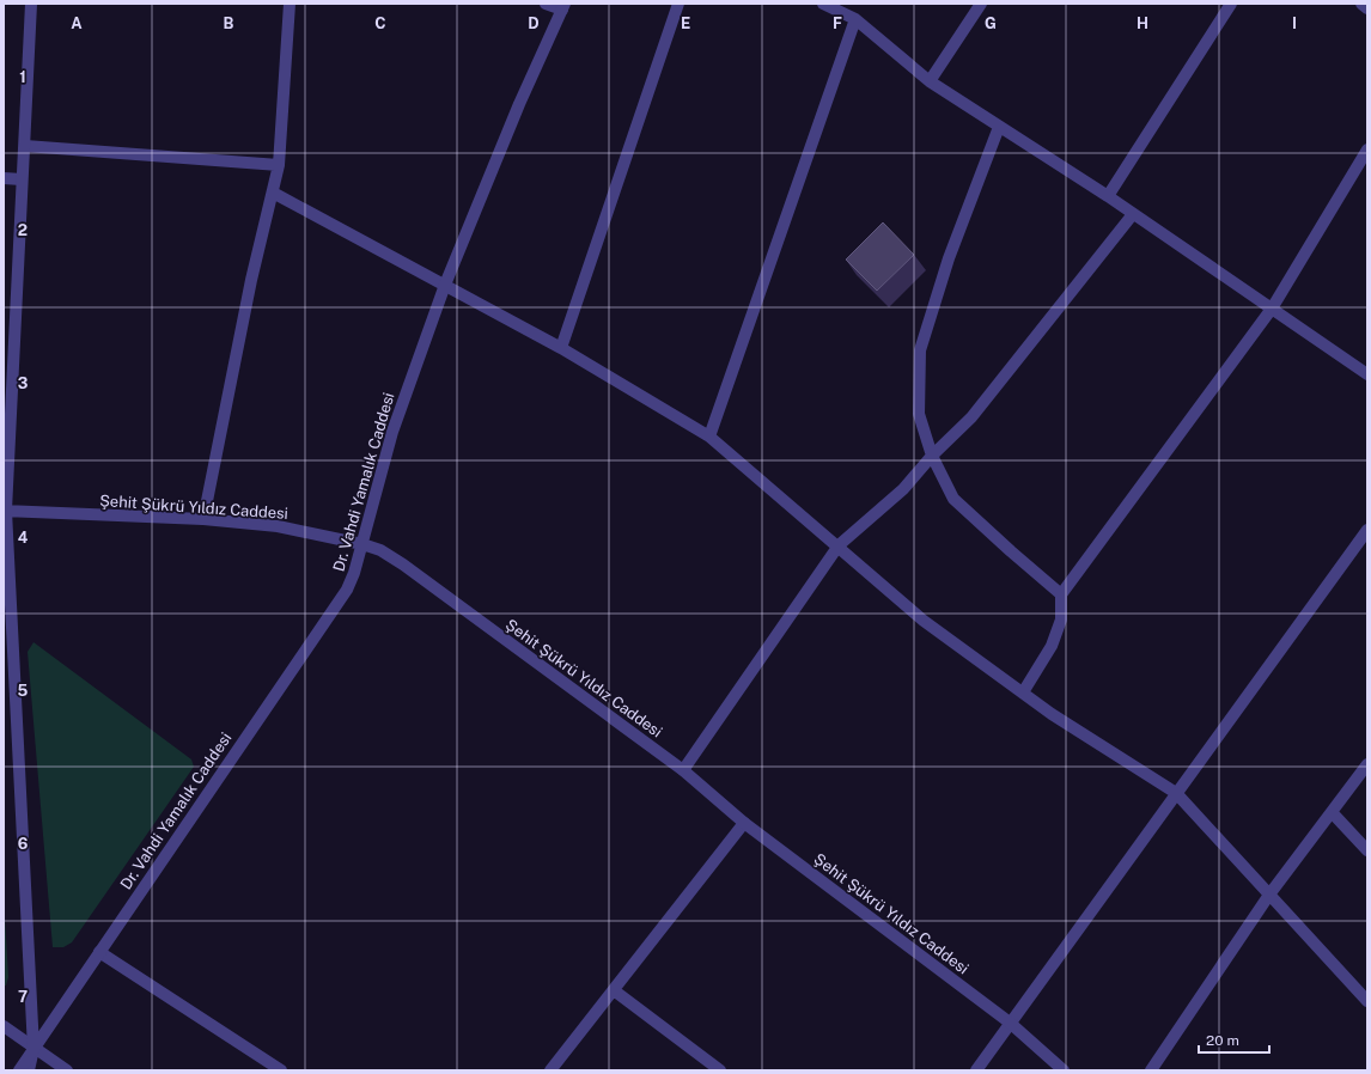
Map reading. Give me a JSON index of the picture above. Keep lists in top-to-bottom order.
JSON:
{
  "streets": {
    "street": ["Dr. Vahdi Yamalık Caddesi", "Şehit Şükrü Yıldız Caddesi"]
  },
  "crossings": [
    ["Dr. Vahdi Yamalık Caddesi", "Şehit Şükrü Yıldız Caddesi"]
  ],
  "scale_bar": "20 m",
  "grid": {
    "columns": [
      "A",
      "B",
      "C",
      "D",
      "E",
      "F",
      "G",
      "H",
      "I"
    ],
    "rows": [
      "1",
      "2",
      "3",
      "4",
      "5",
      "6",
      "7"
    ]
  }
}
